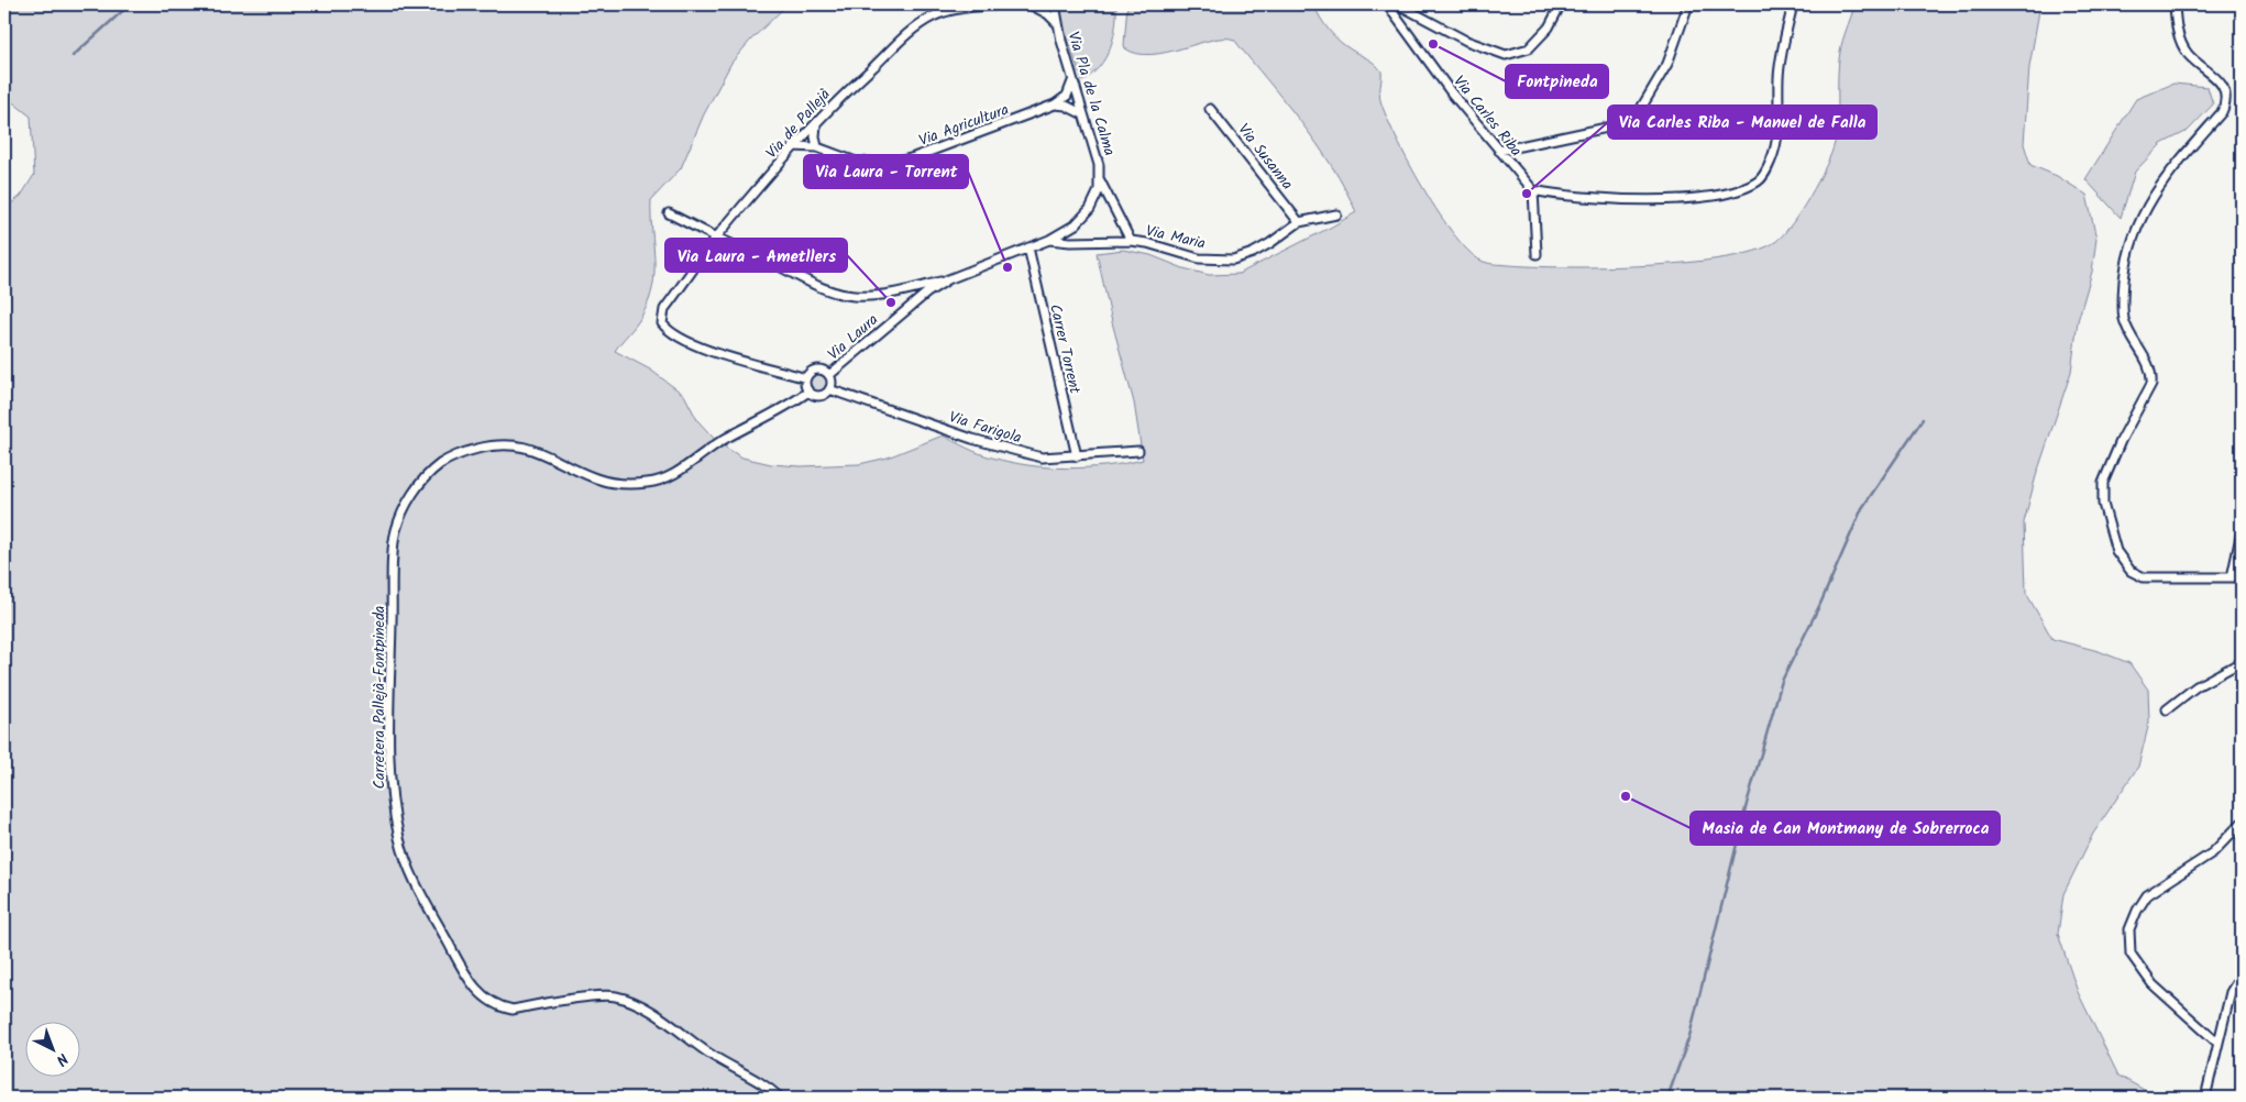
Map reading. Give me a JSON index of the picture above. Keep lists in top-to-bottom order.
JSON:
{
  "streets": {
    "street": [
      "Via Pla de la Calma",
      "Via Carles Riba",
      "Via de Pallejà",
      "Via Agricultura",
      "Via Susanna",
      "Via Maria",
      "Via Laura",
      "Carrer Torrent",
      "Via Farigola",
      "Carretera Pallejà-Fontpineda"
    ]
  },
  "crossings": [
    ["Via Pla de la Calma", "Via Agricultura"],
    ["Via Pla de la Calma", "Via Maria"],
    ["Via Pla de la Calma", "Via Laura"],
    ["Via de Pallejà", "Via Agricultura"],
    ["Via de Pallejà", "Via Laura"],
    ["Via de Pallejà", "Via Farigola"],
    ["Via de Pallejà", "Carretera Pallejà-Fontpineda"],
    ["Via Susanna", "Via Maria"],
    ["Via Maria", "Via Laura"],
    ["Via Laura", "Carrer Torrent"],
    ["Via Laura", "Via Farigola"],
    ["Via Laura", "Carretera Pallejà-Fontpineda"],
    ["Carrer Torrent", "Via Farigola"],
    ["Via Farigola", "Carretera Pallejà-Fontpineda"]
  ],
  "places": [
    "Fontpineda",
    "Via Carles Riba - Manuel de Falla",
    "Via Laura - Torrent",
    "Via Laura - Ametllers",
    "Masia de Can Montmany de Sobrerroca"
  ],
  "north": "bottom right"
}
